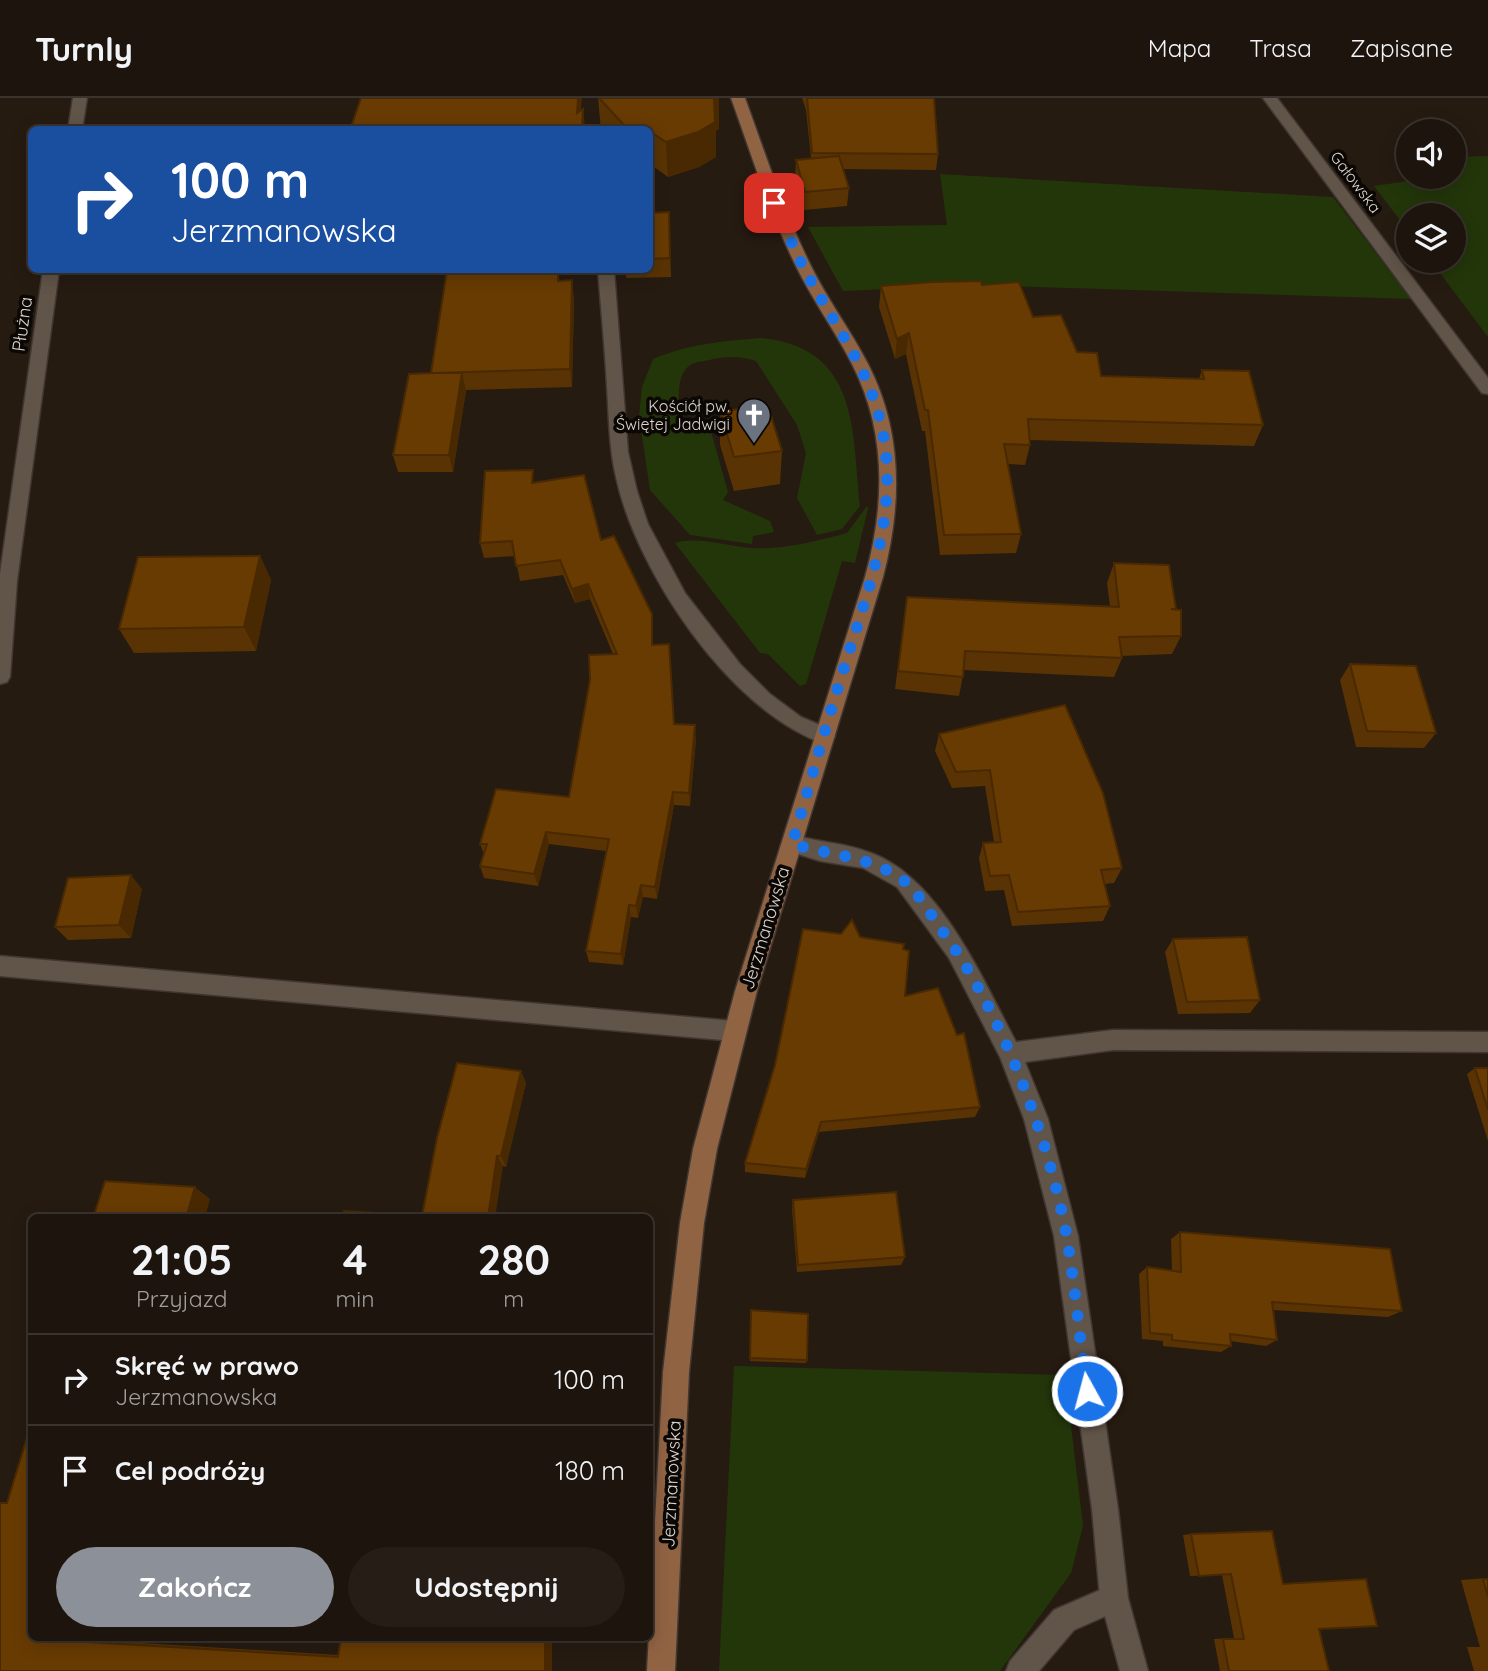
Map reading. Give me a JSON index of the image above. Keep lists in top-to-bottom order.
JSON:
{
  "streets": {
    "street": ["Gałowska", "Płużna", "Jerzmanowska"]
  },
  "places": {
    "church": ["Kościół pw. Świętej Jadwigi"]
  },
  "page": {
    "header": "Turnly",
    "nav": ["Mapa", "Trasa", "Zapisane"],
    "turn": ["100 m", "Jerzmanowska"],
    "eta": [
      "21:05",
      "Przyjazd",
      "4",
      "min",
      "280",
      "m"
    ],
    "list": [
      {
        "name": "Skręć w prawo",
        "note": "Jerzmanowska",
        "value": "100 m"
      },
      {
        "name": "Cel podróży",
        "value": "180 m"
      }
    ],
    "buttons": ["Zakończ", "Udostępnij"]
  }
}
